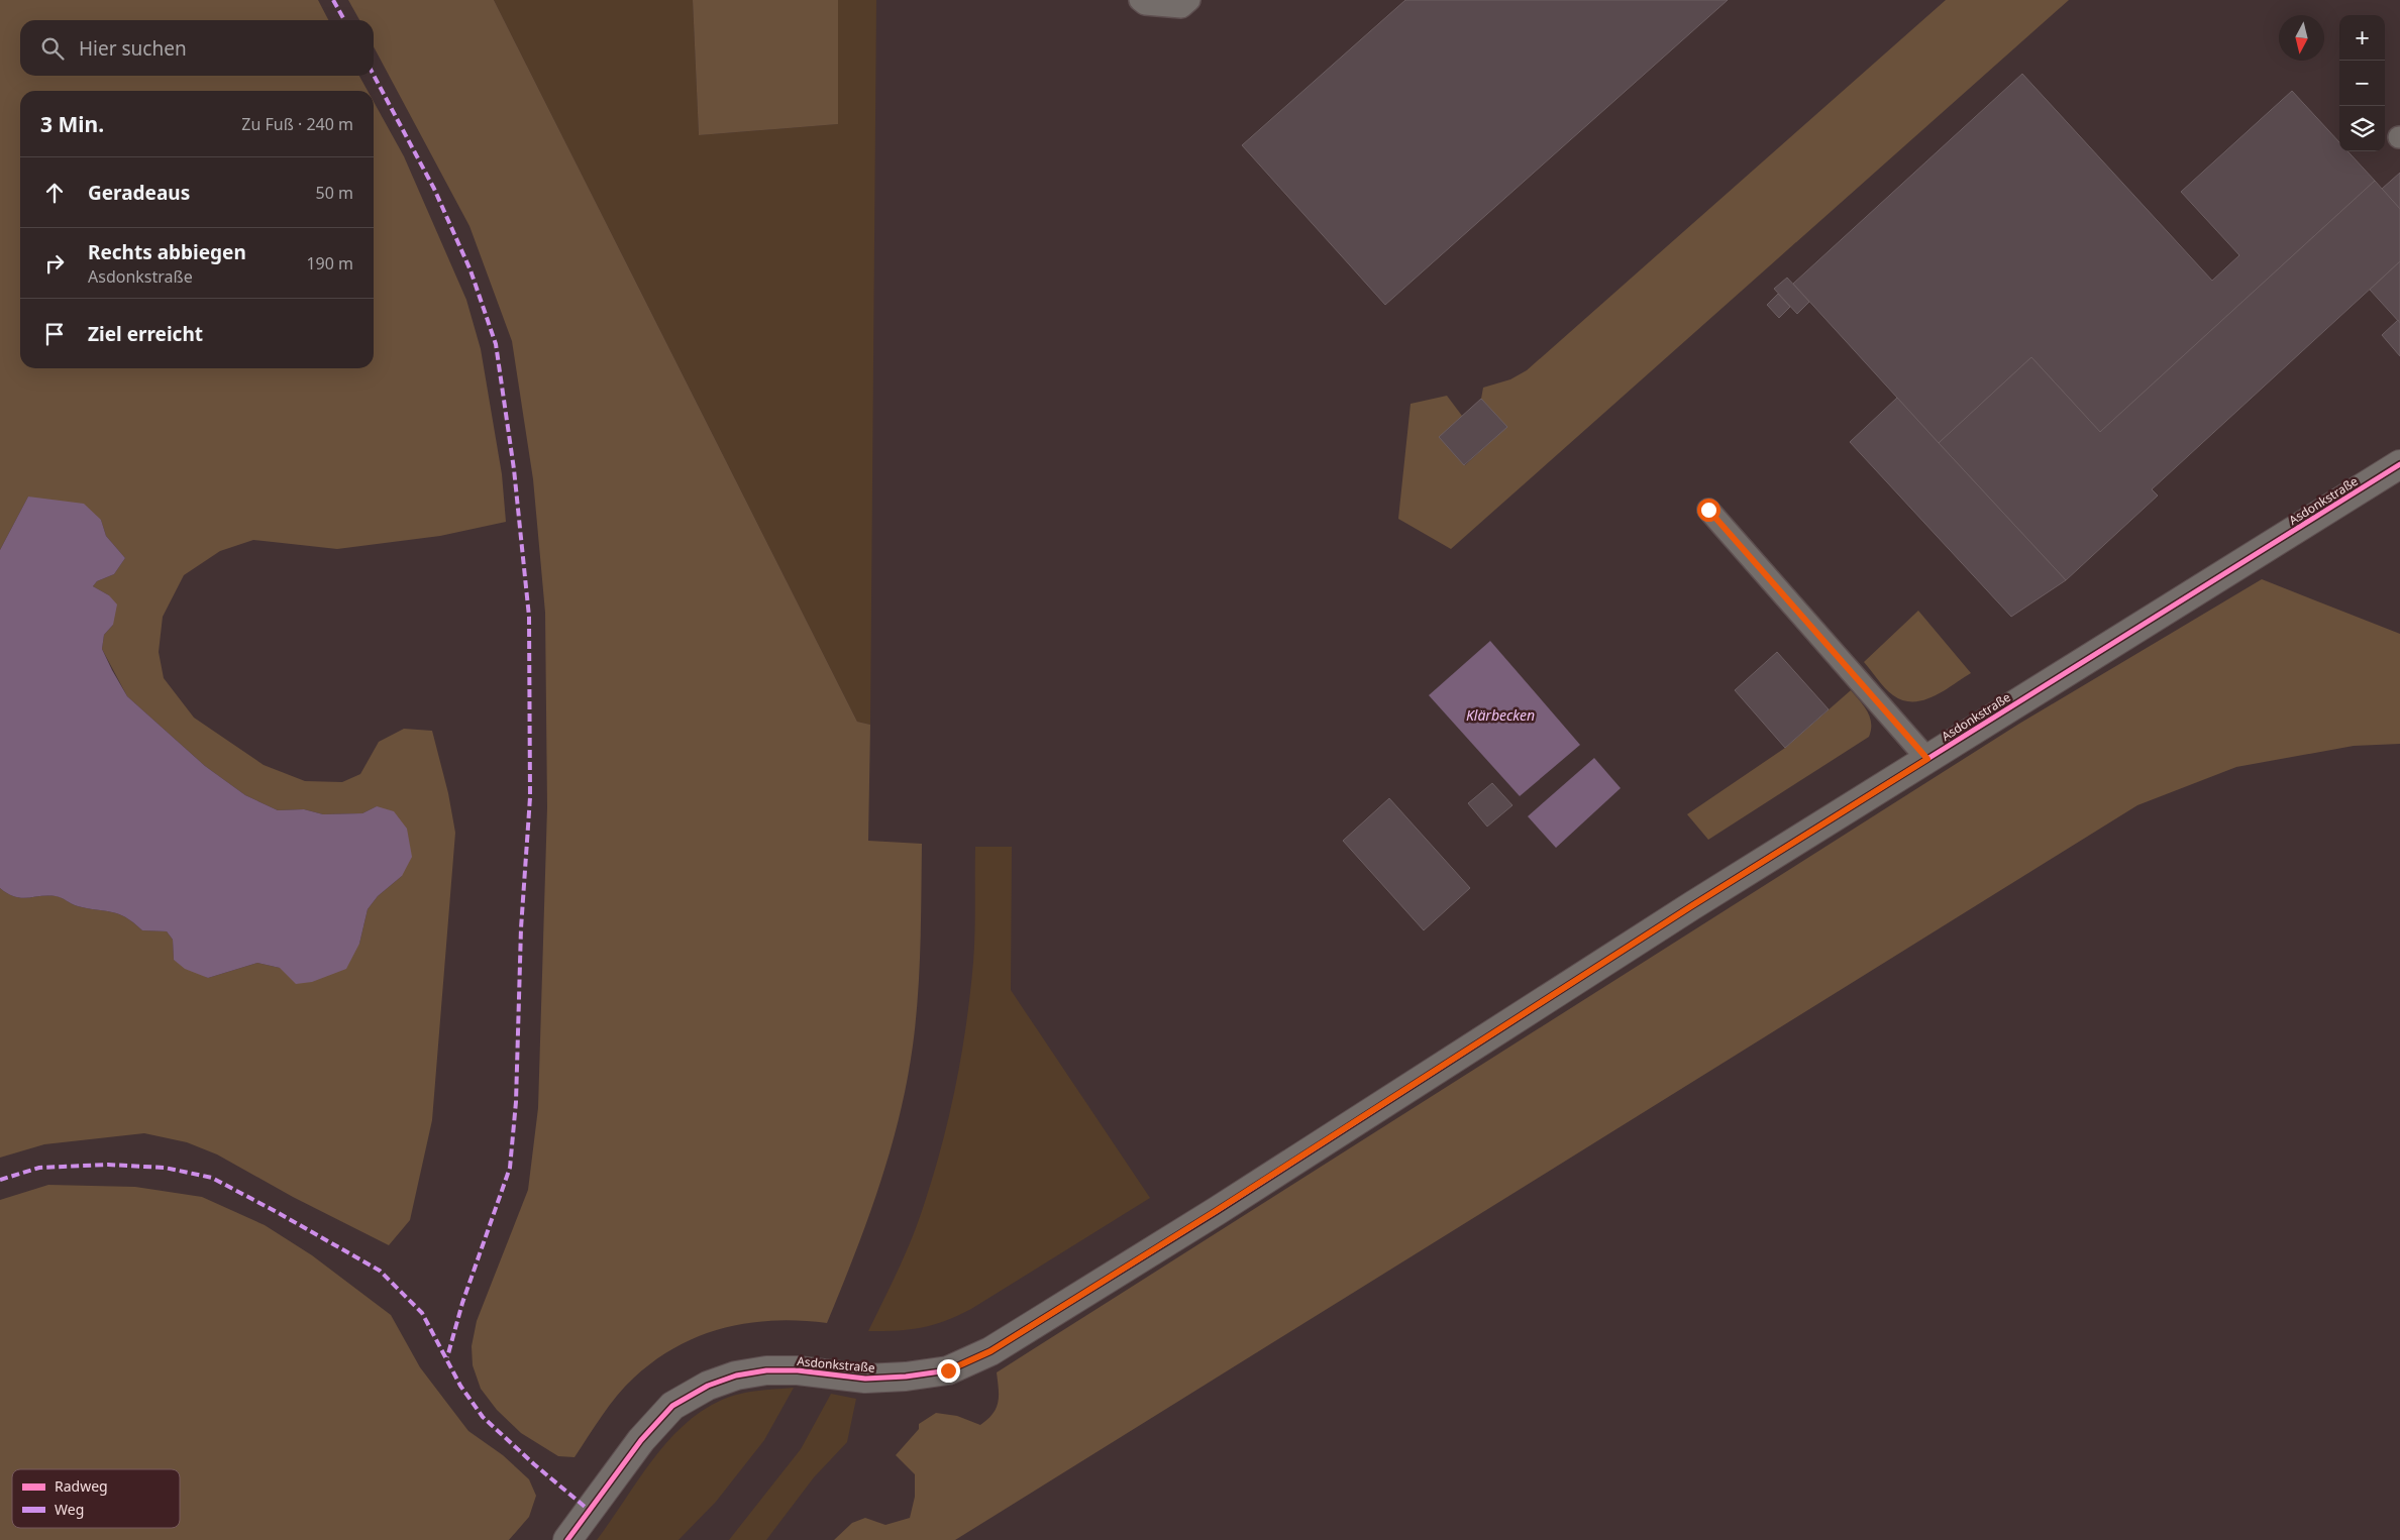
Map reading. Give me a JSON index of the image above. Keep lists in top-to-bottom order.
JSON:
{
  "streets": {
    "street": ["Asdonkstraße"]
  },
  "water": ["Klärbecken"],
  "legend": ["Radweg", "Weg"],
  "north": "bottom",
  "page": {
    "map_buttons": ["+", "−"],
    "search": "Hier suchen",
    "heading": ["3 Min.", "Zu Fuß · 240 m"],
    "list": [
      ["Geradeaus", "50 m"],
      ["Rechts abbiegen", "Asdonkstraße", "190 m"],
      "Ziel erreicht"
    ]
  }
}
